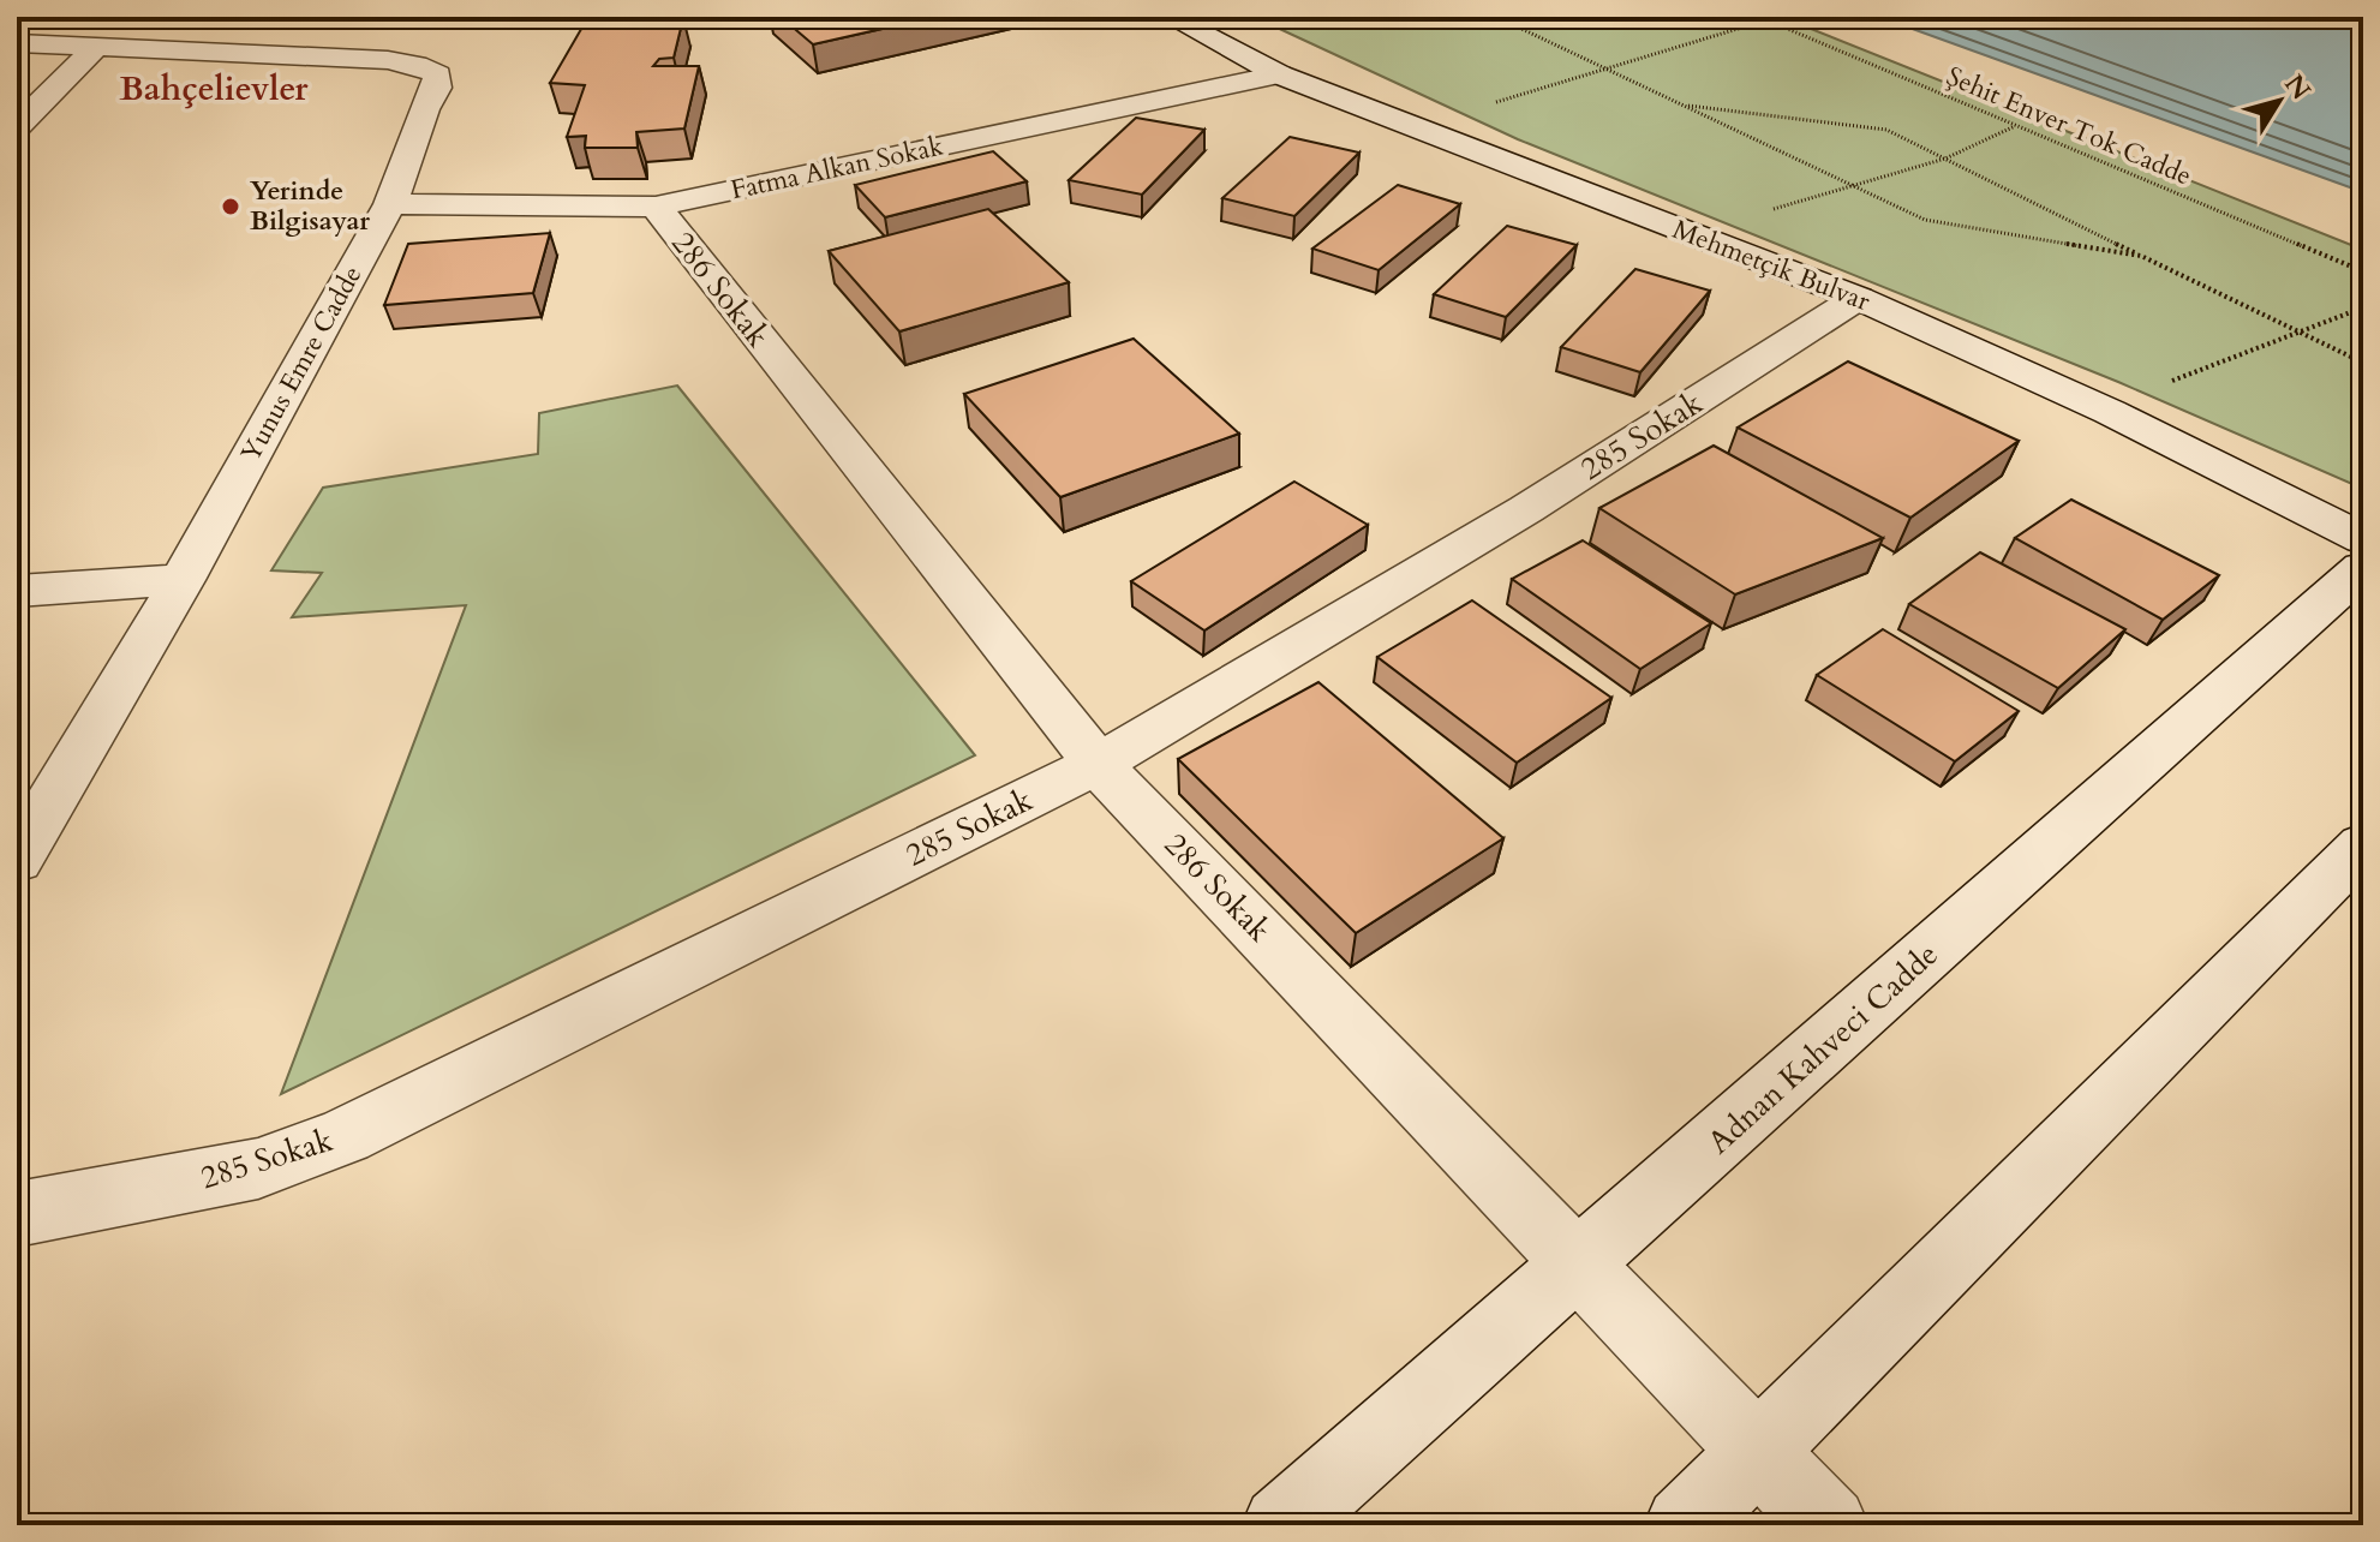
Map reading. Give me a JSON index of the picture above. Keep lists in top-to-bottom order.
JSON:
{
  "streets": {
    "street": [
      "Fatma Alkan Sokak",
      "Mehmetçik Bulvar",
      "286 Sokak",
      "Yunus Emre Cadde",
      "285 Sokak",
      "Adnan Kahveci Cadde"
    ],
    "path": ["Şehit Enver Tok Cadde"]
  },
  "crossings": [
    ["Fatma Alkan Sokak", "Mehmetçik Bulvar"],
    ["Fatma Alkan Sokak", "286 Sokak"],
    ["Fatma Alkan Sokak", "Yunus Emre Cadde"],
    ["Mehmetçik Bulvar", "285 Sokak"],
    ["286 Sokak", "285 Sokak"],
    ["286 Sokak", "Adnan Kahveci Cadde"]
  ],
  "districts": ["Bahçelievler"],
  "places": ["Yerinde Bilgisayar"],
  "north": "top right"
}
